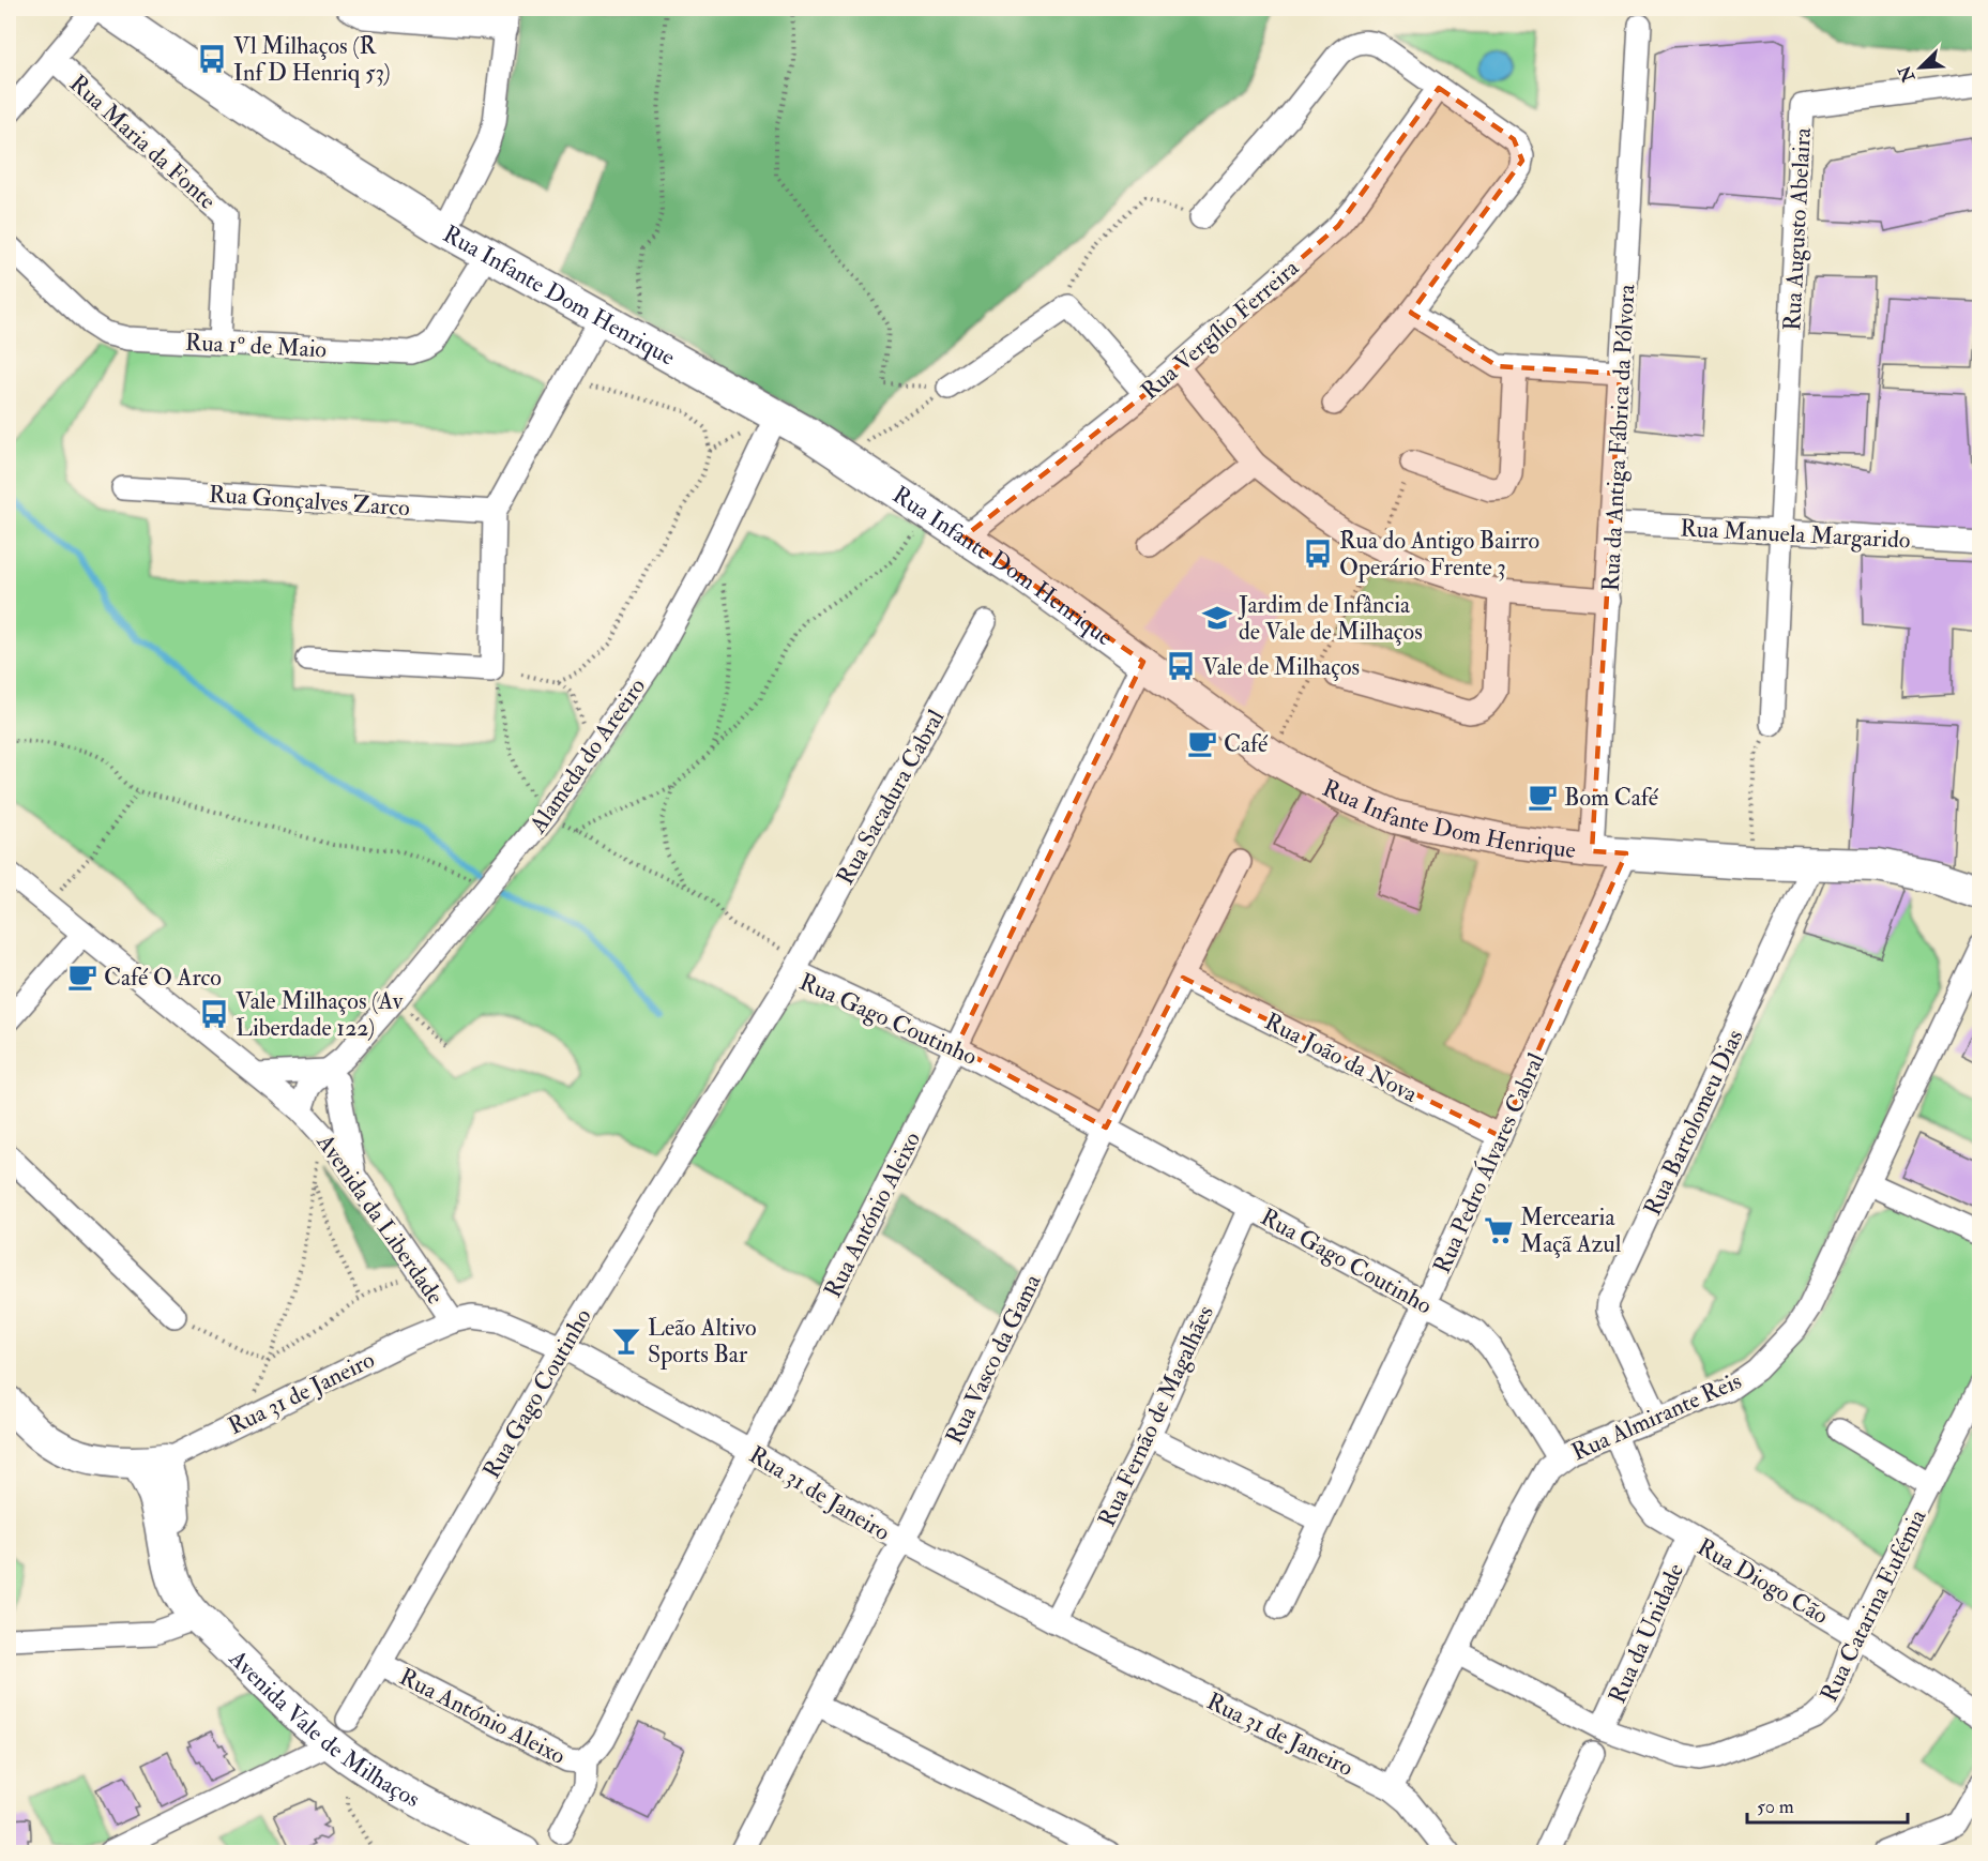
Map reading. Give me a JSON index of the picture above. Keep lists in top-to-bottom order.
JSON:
{
  "streets": {
    "street": [
      "Rua Maria da Fonte",
      "Rua Augusto Abelaira",
      "Rua Infante Dom Henrique",
      "Rua Vergílio Ferreira",
      "Rua 1º de Maio",
      "Rua da Antiga Fábrica da Pólvora",
      "Rua Gonçalves Zarco",
      "Rua Manuela Margarido",
      "Alameda do Areeiro",
      "Rua Sacadura Cabral",
      "Rua Gago Coutinho",
      "Rua João da Nova",
      "Rua Bartolomeu Dias",
      "Rua Pedro Álvares Cabral",
      "Rua António Aleixo",
      "Avenida da Liberdade",
      "Rua Vasco da Gama",
      "Rua 31 de Janeiro",
      "Rua Fernão de Magalhães",
      "Rua Almirante Reis",
      "Rua Diogo Cão",
      "Rua Catarina Eufémia",
      "Rua da Unidade",
      "Avenida Vale de Milhaços"
    ]
  },
  "crossings": [
    ["Rua Maria da Fonte", "Rua 1º de Maio"],
    ["Rua Augusto Abelaira", "Rua Manuela Margarido"],
    ["Rua Infante Dom Henrique", "Rua Vergílio Ferreira"],
    ["Rua Infante Dom Henrique", "Rua 1º de Maio"],
    ["Rua Infante Dom Henrique", "Rua da Antiga Fábrica da Pólvora"],
    ["Rua Infante Dom Henrique", "Alameda do Areeiro"],
    ["Rua Infante Dom Henrique", "Rua Bartolomeu Dias"],
    ["Rua Infante Dom Henrique", "Rua Pedro Álvares Cabral"],
    ["Rua Infante Dom Henrique", "Rua António Aleixo"],
    ["Rua da Antiga Fábrica da Pólvora", "Rua Manuela Margarido"],
    ["Alameda do Areeiro", "Avenida da Liberdade"],
    ["Rua Sacadura Cabral", "Rua Gago Coutinho"],
    ["Rua Gago Coutinho", "Rua Pedro Álvares Cabral"],
    ["Rua Gago Coutinho", "Rua António Aleixo"],
    ["Rua Gago Coutinho", "Rua Vasco da Gama"],
    ["Rua Gago Coutinho", "Rua 31 de Janeiro"],
    ["Rua Gago Coutinho", "Rua Fernão de Magalhães"],
    ["Rua Gago Coutinho", "Rua Almirante Reis"],
    ["Rua Gago Coutinho", "Avenida Vale de Milhaços"],
    ["Rua João da Nova", "Rua Pedro Álvares Cabral"],
    ["Rua João da Nova", "Rua Vasco da Gama"],
    ["Rua Bartolomeu Dias", "Rua Almirante Reis"],
    ["Rua António Aleixo", "Rua 31 de Janeiro"],
    ["Avenida da Liberdade", "Rua 31 de Janeiro"],
    ["Rua Vasco da Gama", "Rua 31 de Janeiro"],
    ["Rua 31 de Janeiro", "Rua Fernão de Magalhães"],
    ["Rua 31 de Janeiro", "Rua Almirante Reis"],
    ["Rua 31 de Janeiro", "Avenida Vale de Milhaços"],
    ["Rua Almirante Reis", "Rua Diogo Cão"],
    ["Rua Almirante Reis", "Rua Catarina Eufémia"],
    ["Rua Diogo Cão", "Rua Catarina Eufémia"],
    ["Rua Diogo Cão", "Rua da Unidade"],
    ["Rua Catarina Eufémia", "Rua da Unidade"]
  ],
  "places": {
    "bus stop": [
      "Vl Milhaços (R Inf D Henriq 53)",
      "Rua do Antigo Bairro Operário Frente 3",
      "Vale de Milhaços",
      "Vale Milhaços (Av Liberdade 122)"
    ],
    "school or university": ["Jardim de Infância de Vale de Milhaços"],
    "cafe": ["Café", "Bom Café", "Café O Arco"],
    "supermarket": ["Mercearia Maçã Azul"],
    "bar": ["Leão Altivo Sports Bar"]
  },
  "scale_bar": "50 m",
  "north": "bottom left"
}
